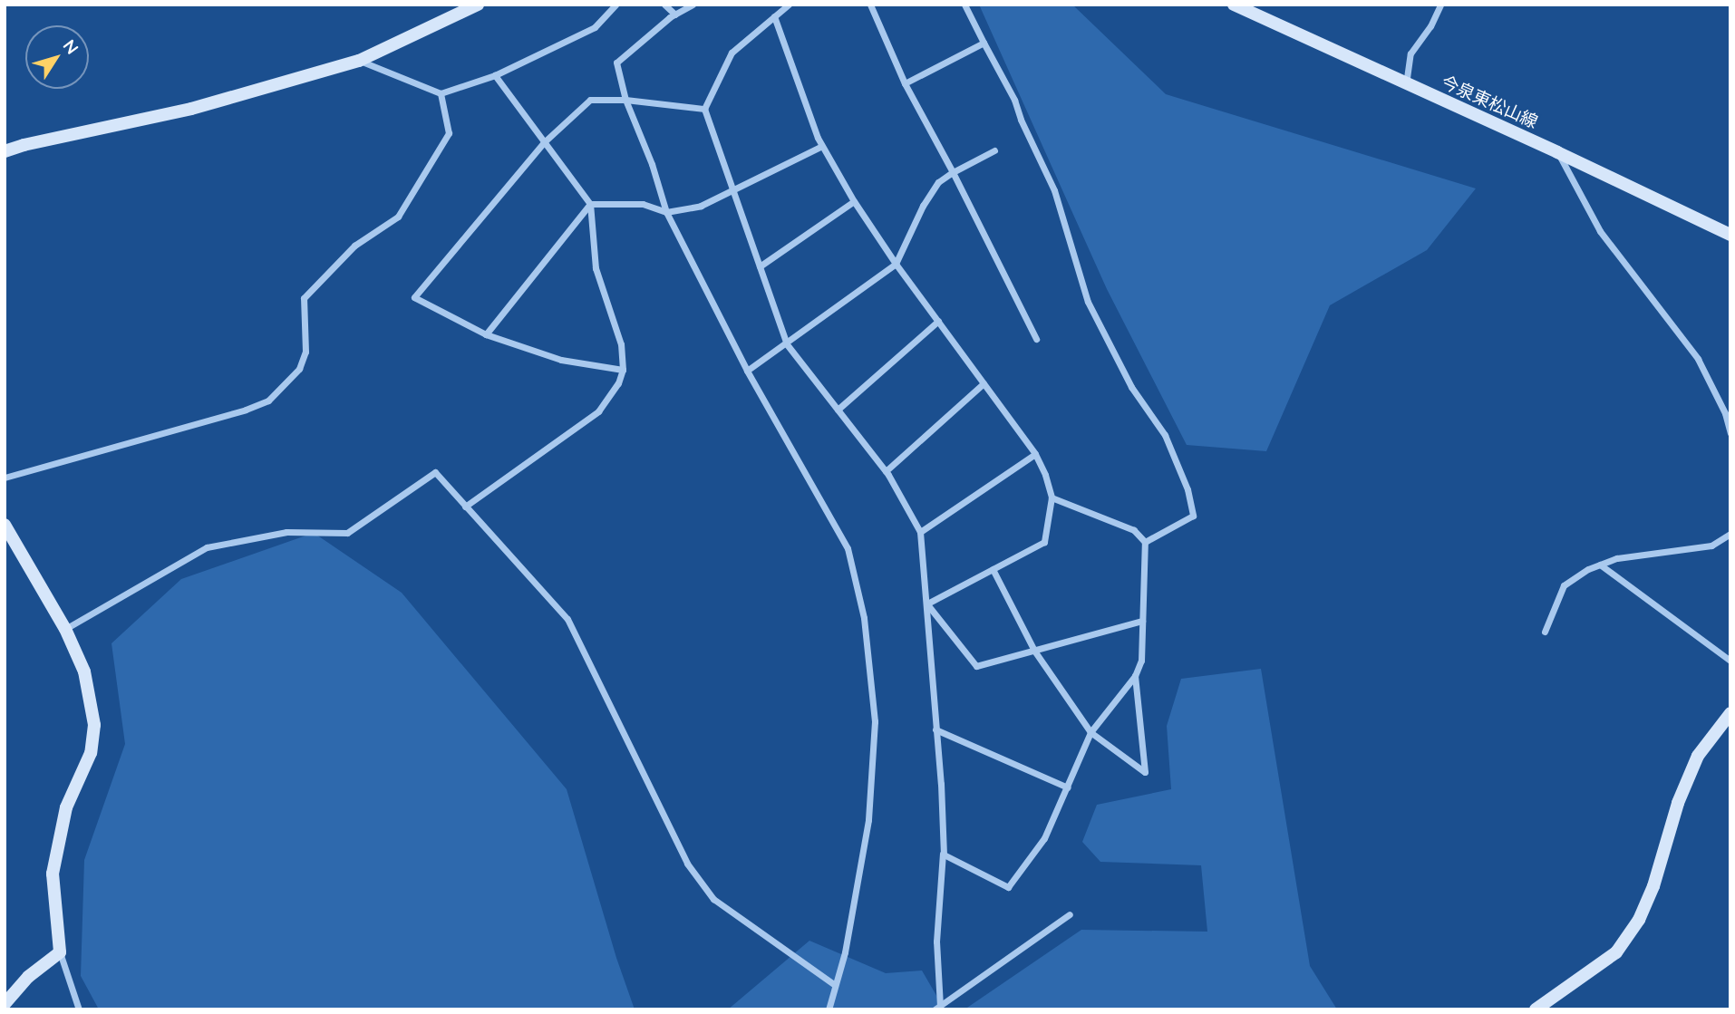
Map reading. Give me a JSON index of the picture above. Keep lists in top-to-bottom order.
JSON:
{
  "streets": {
    "street": ["今泉東松山線"]
  },
  "north": "top right"
}
